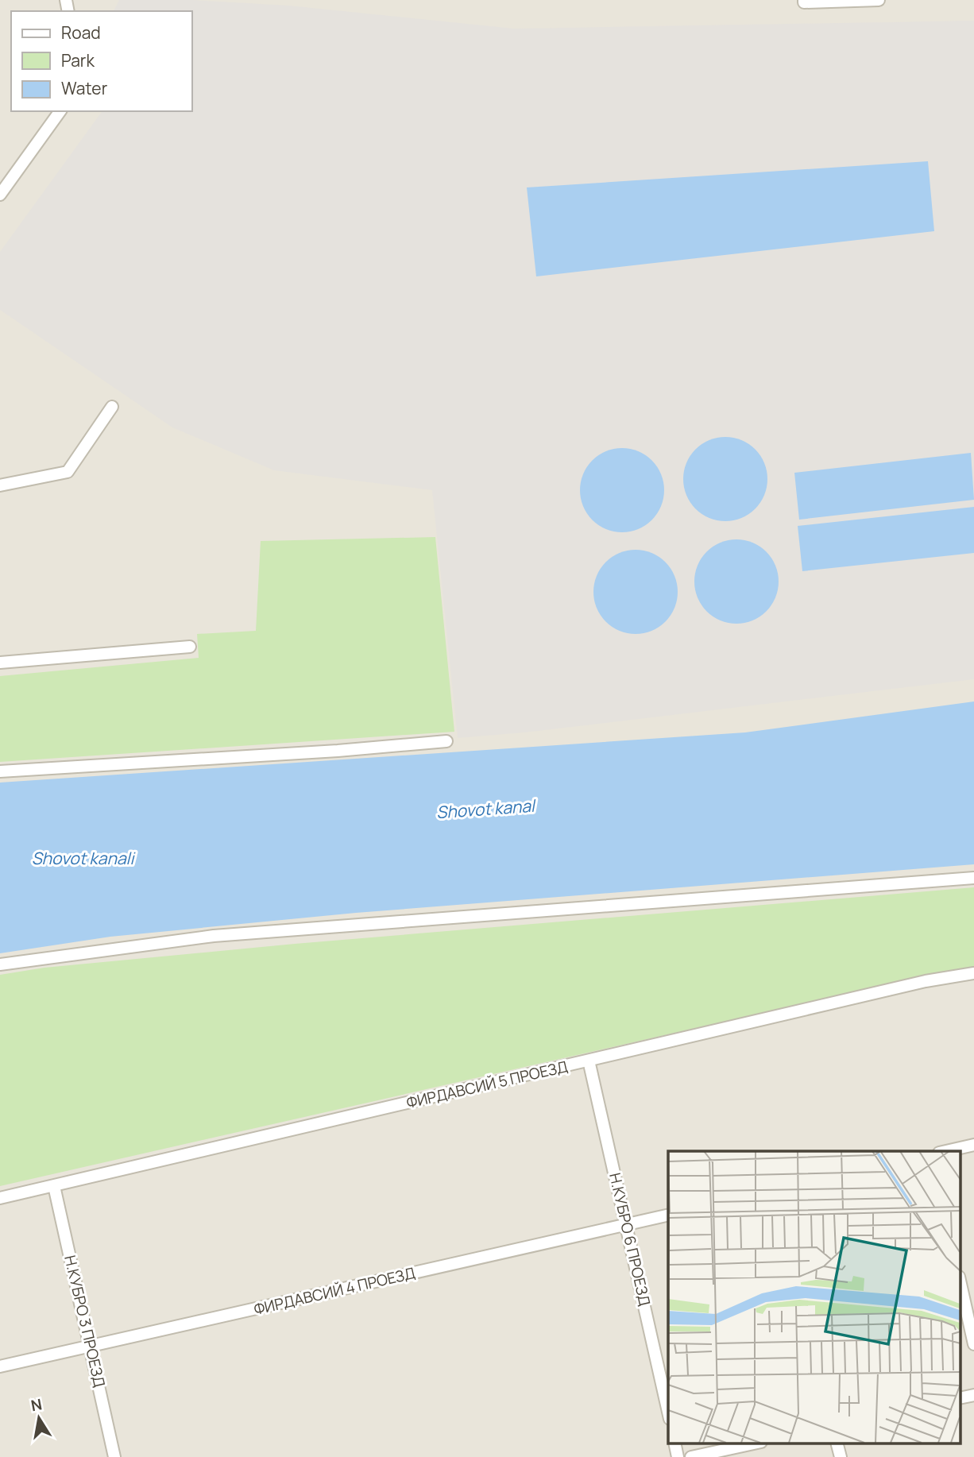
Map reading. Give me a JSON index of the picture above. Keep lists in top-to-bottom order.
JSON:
{
  "streets": {
    "street": [
      "ФИРДАВСИЙ 5 ПРОЕЗД",
      "Н.КУБРО 6 ПРОЕЗД",
      "ФИРДАВСИЙ 4 ПРОЕЗД",
      "Н.КУБРО 3 ПРОЕЗД"
    ]
  },
  "crossings": [
    ["ФИРДАВСИЙ 5 ПРОЕЗД", "Н.КУБРО 6 ПРОЕЗД"],
    ["ФИРДАВСИЙ 5 ПРОЕЗД", "Н.КУБРО 3 ПРОЕЗД"],
    ["Н.КУБРО 6 ПРОЕЗД", "ФИРДАВСИЙ 4 ПРОЕЗД"],
    ["ФИРДАВСИЙ 4 ПРОЕЗД", "Н.КУБРО 3 ПРОЕЗД"]
  ],
  "water": ["Shovot kanal", "Shovot kanali"],
  "legend": ["Road", "Park", "Water"],
  "north": "top"
}
